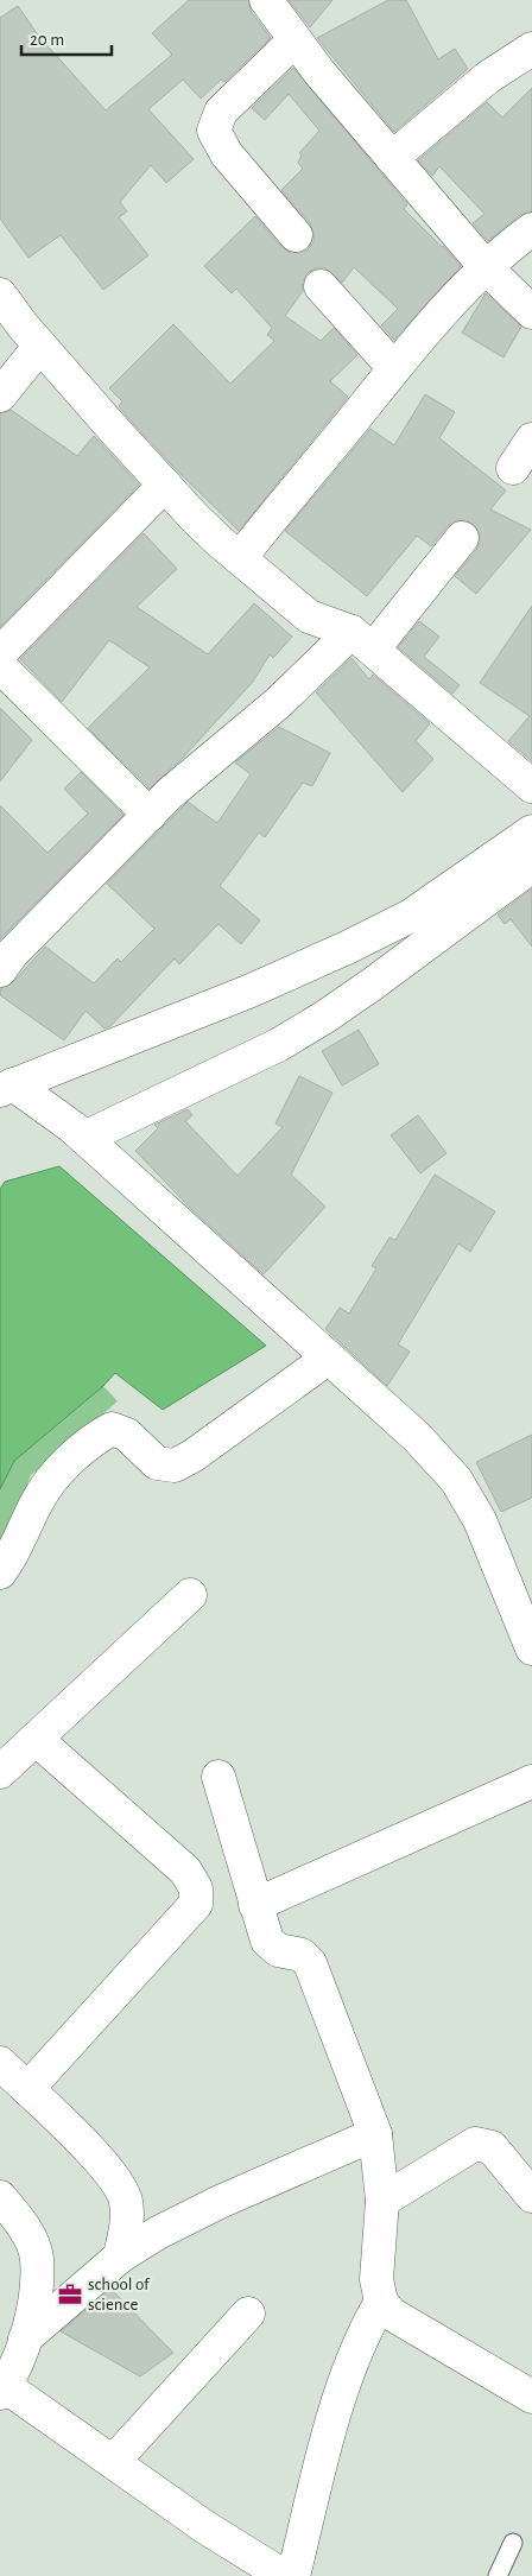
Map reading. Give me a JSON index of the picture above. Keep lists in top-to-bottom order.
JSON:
{
  "places": {
    "office": ["school of science"]
  },
  "scale_bar": "20 m"
}
